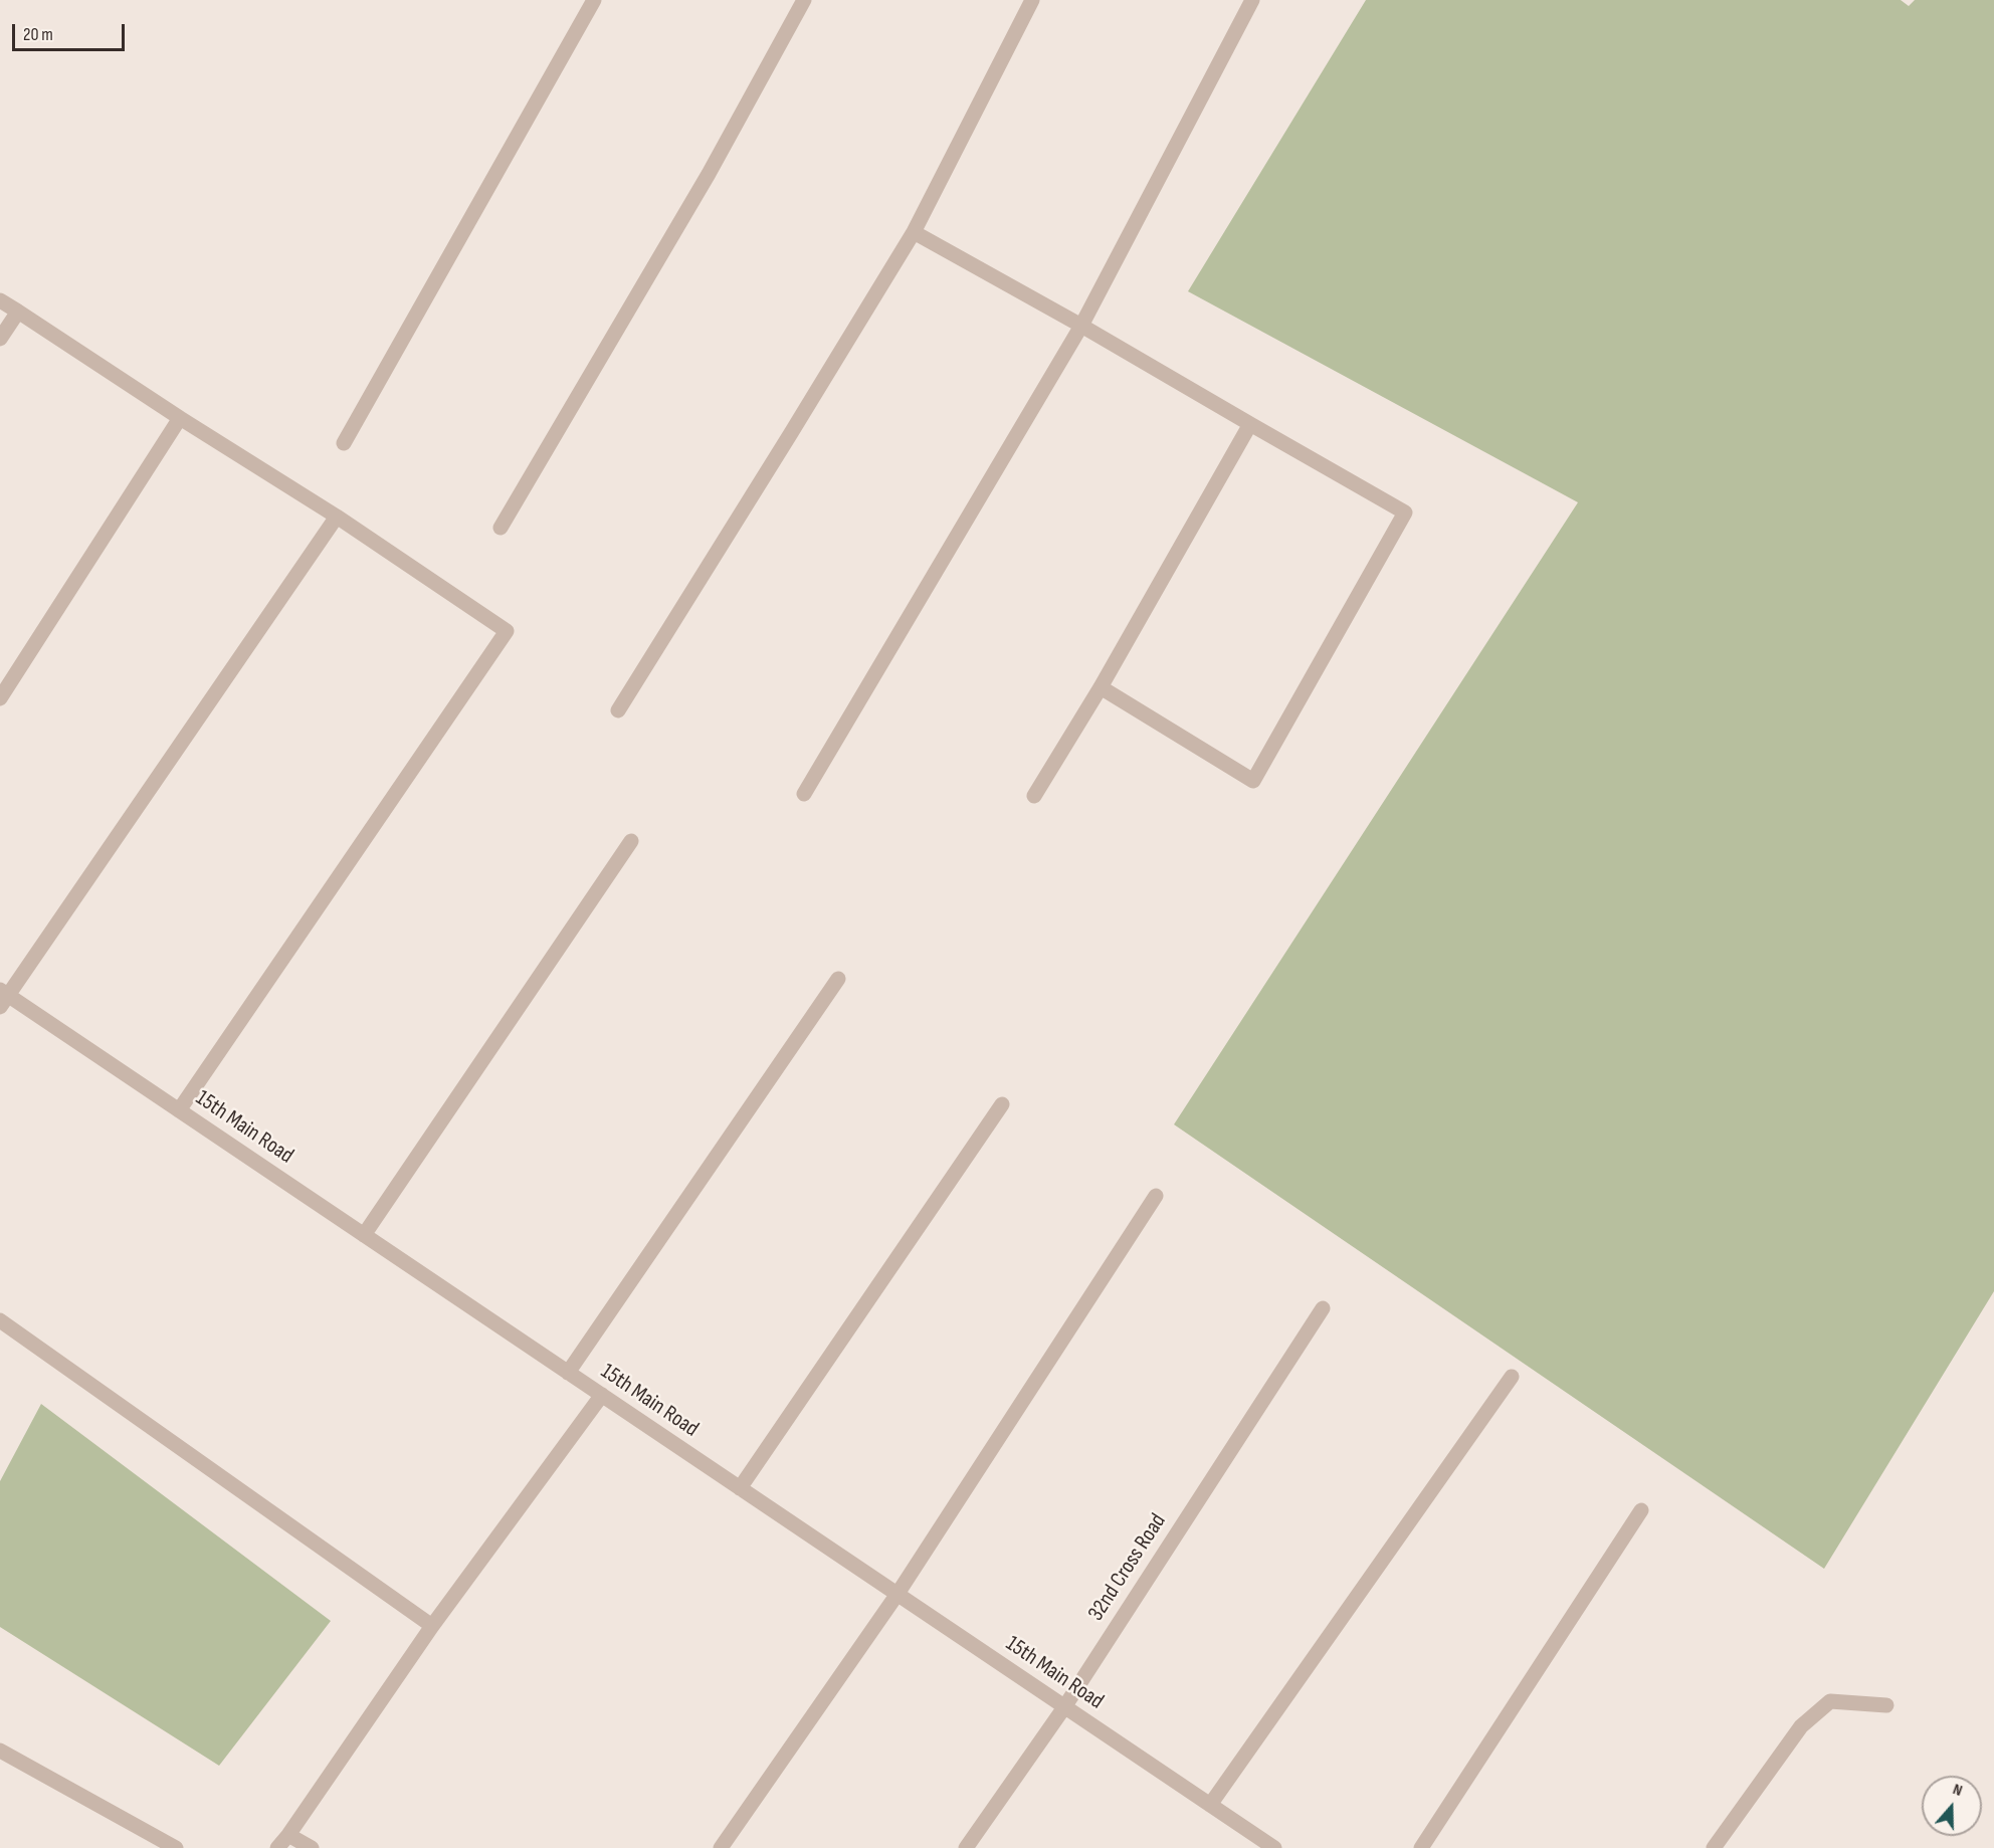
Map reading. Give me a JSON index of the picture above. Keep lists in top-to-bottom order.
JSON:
{
  "streets": {
    "street": ["15th Main Road", "32nd Cross Road"]
  },
  "crossings": [
    ["15th Main Road", "32nd Cross Road"]
  ],
  "scale_bar": "20 m",
  "north": "top"
}
